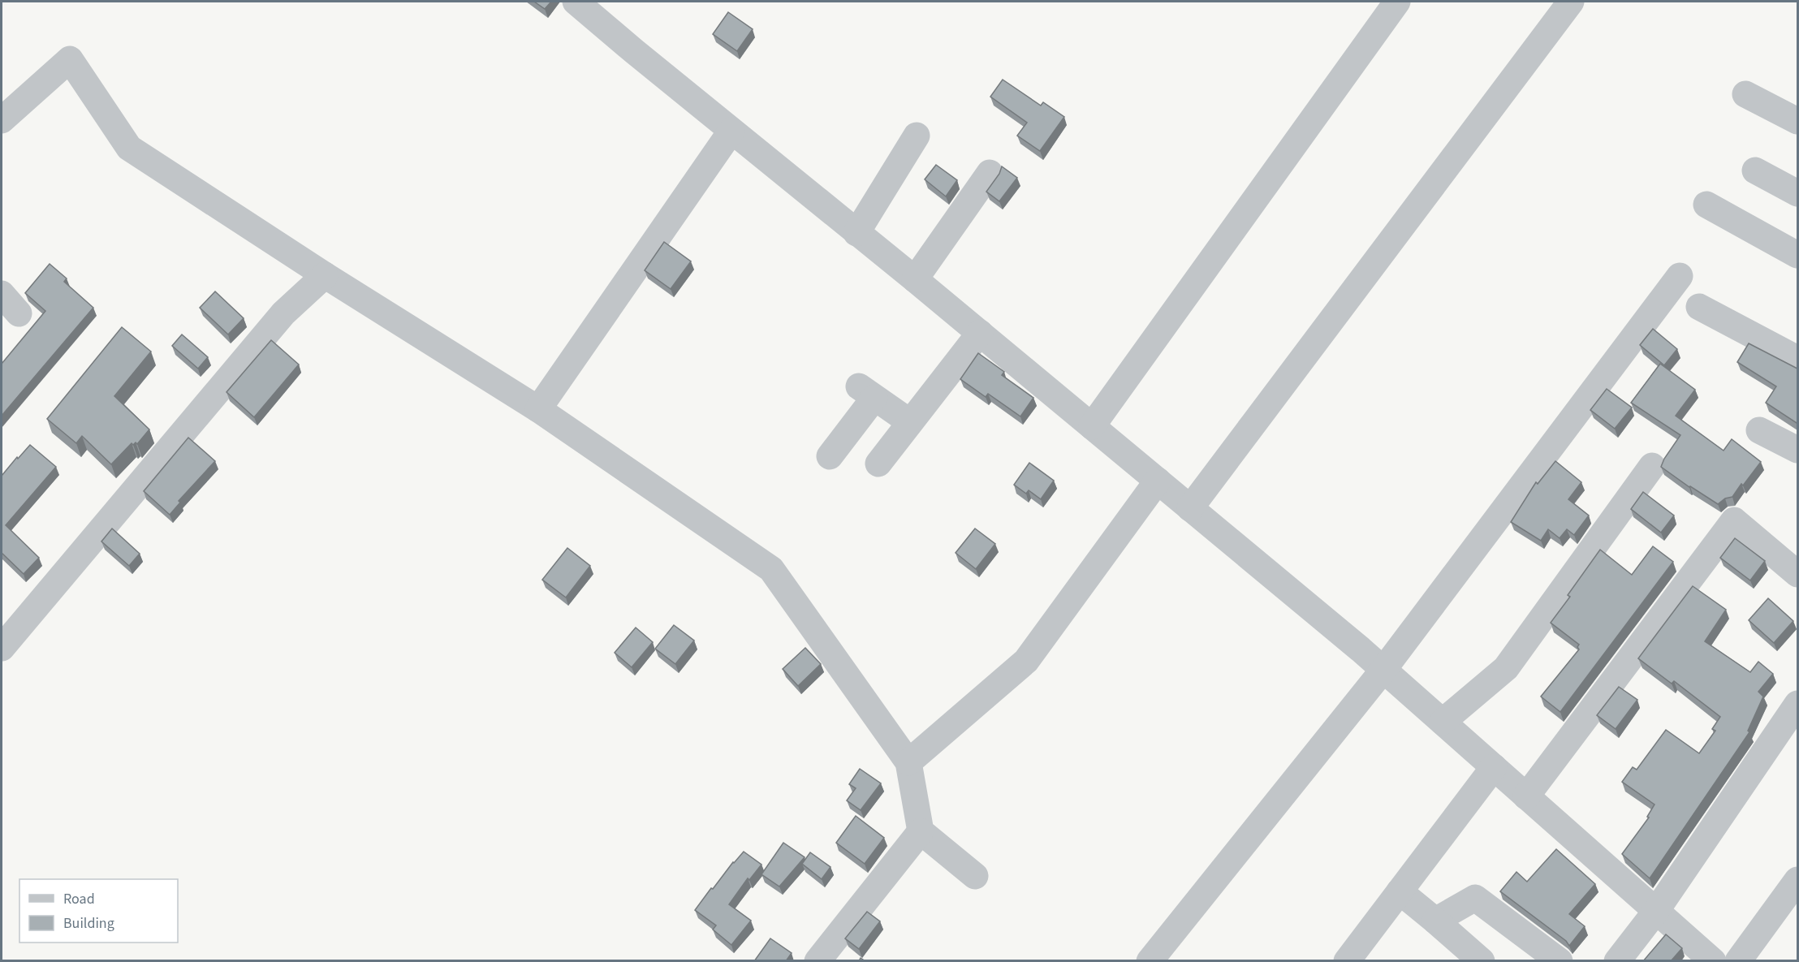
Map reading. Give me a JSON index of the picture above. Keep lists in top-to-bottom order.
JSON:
{
  "legend": ["Road", "Building"]
}
